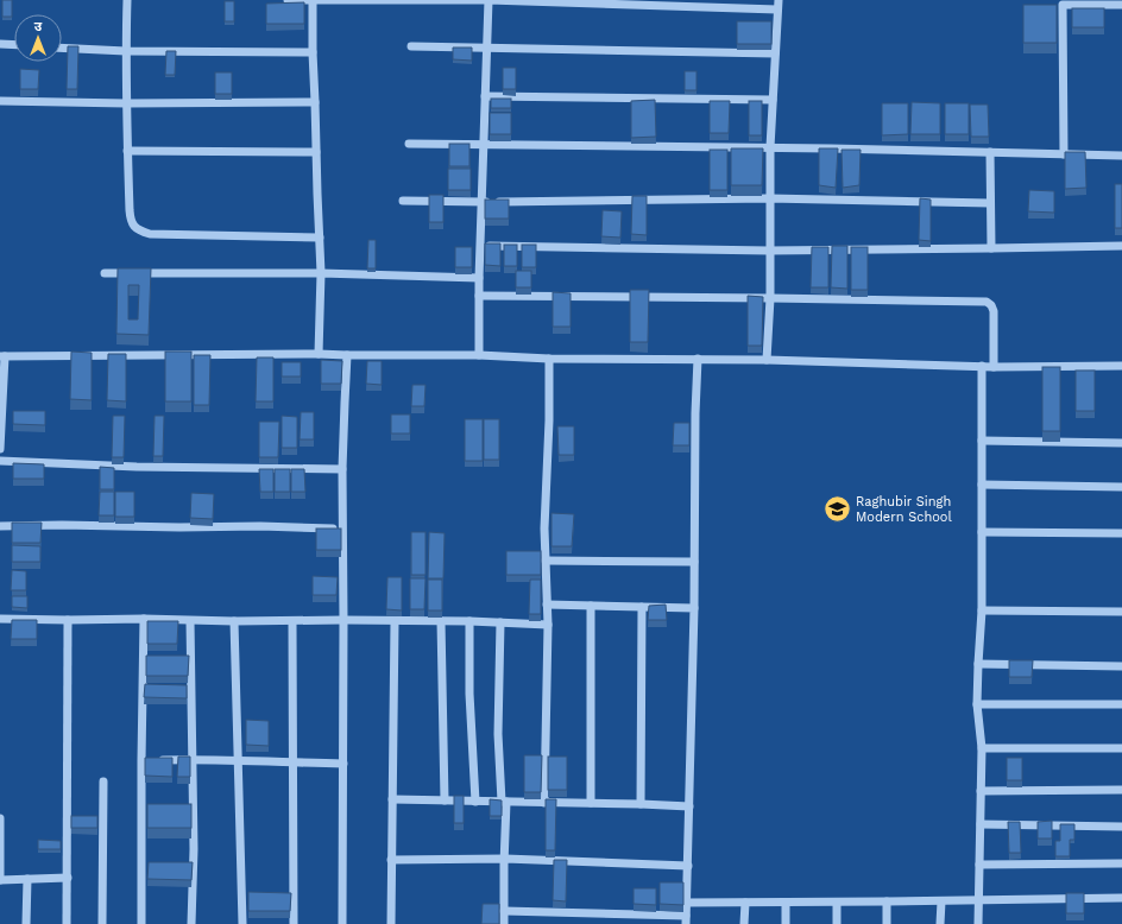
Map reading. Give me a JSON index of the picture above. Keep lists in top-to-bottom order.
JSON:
{
  "places": {
    "school or university": ["Raghubir Singh Modern School"]
  },
  "north": "top"
}
